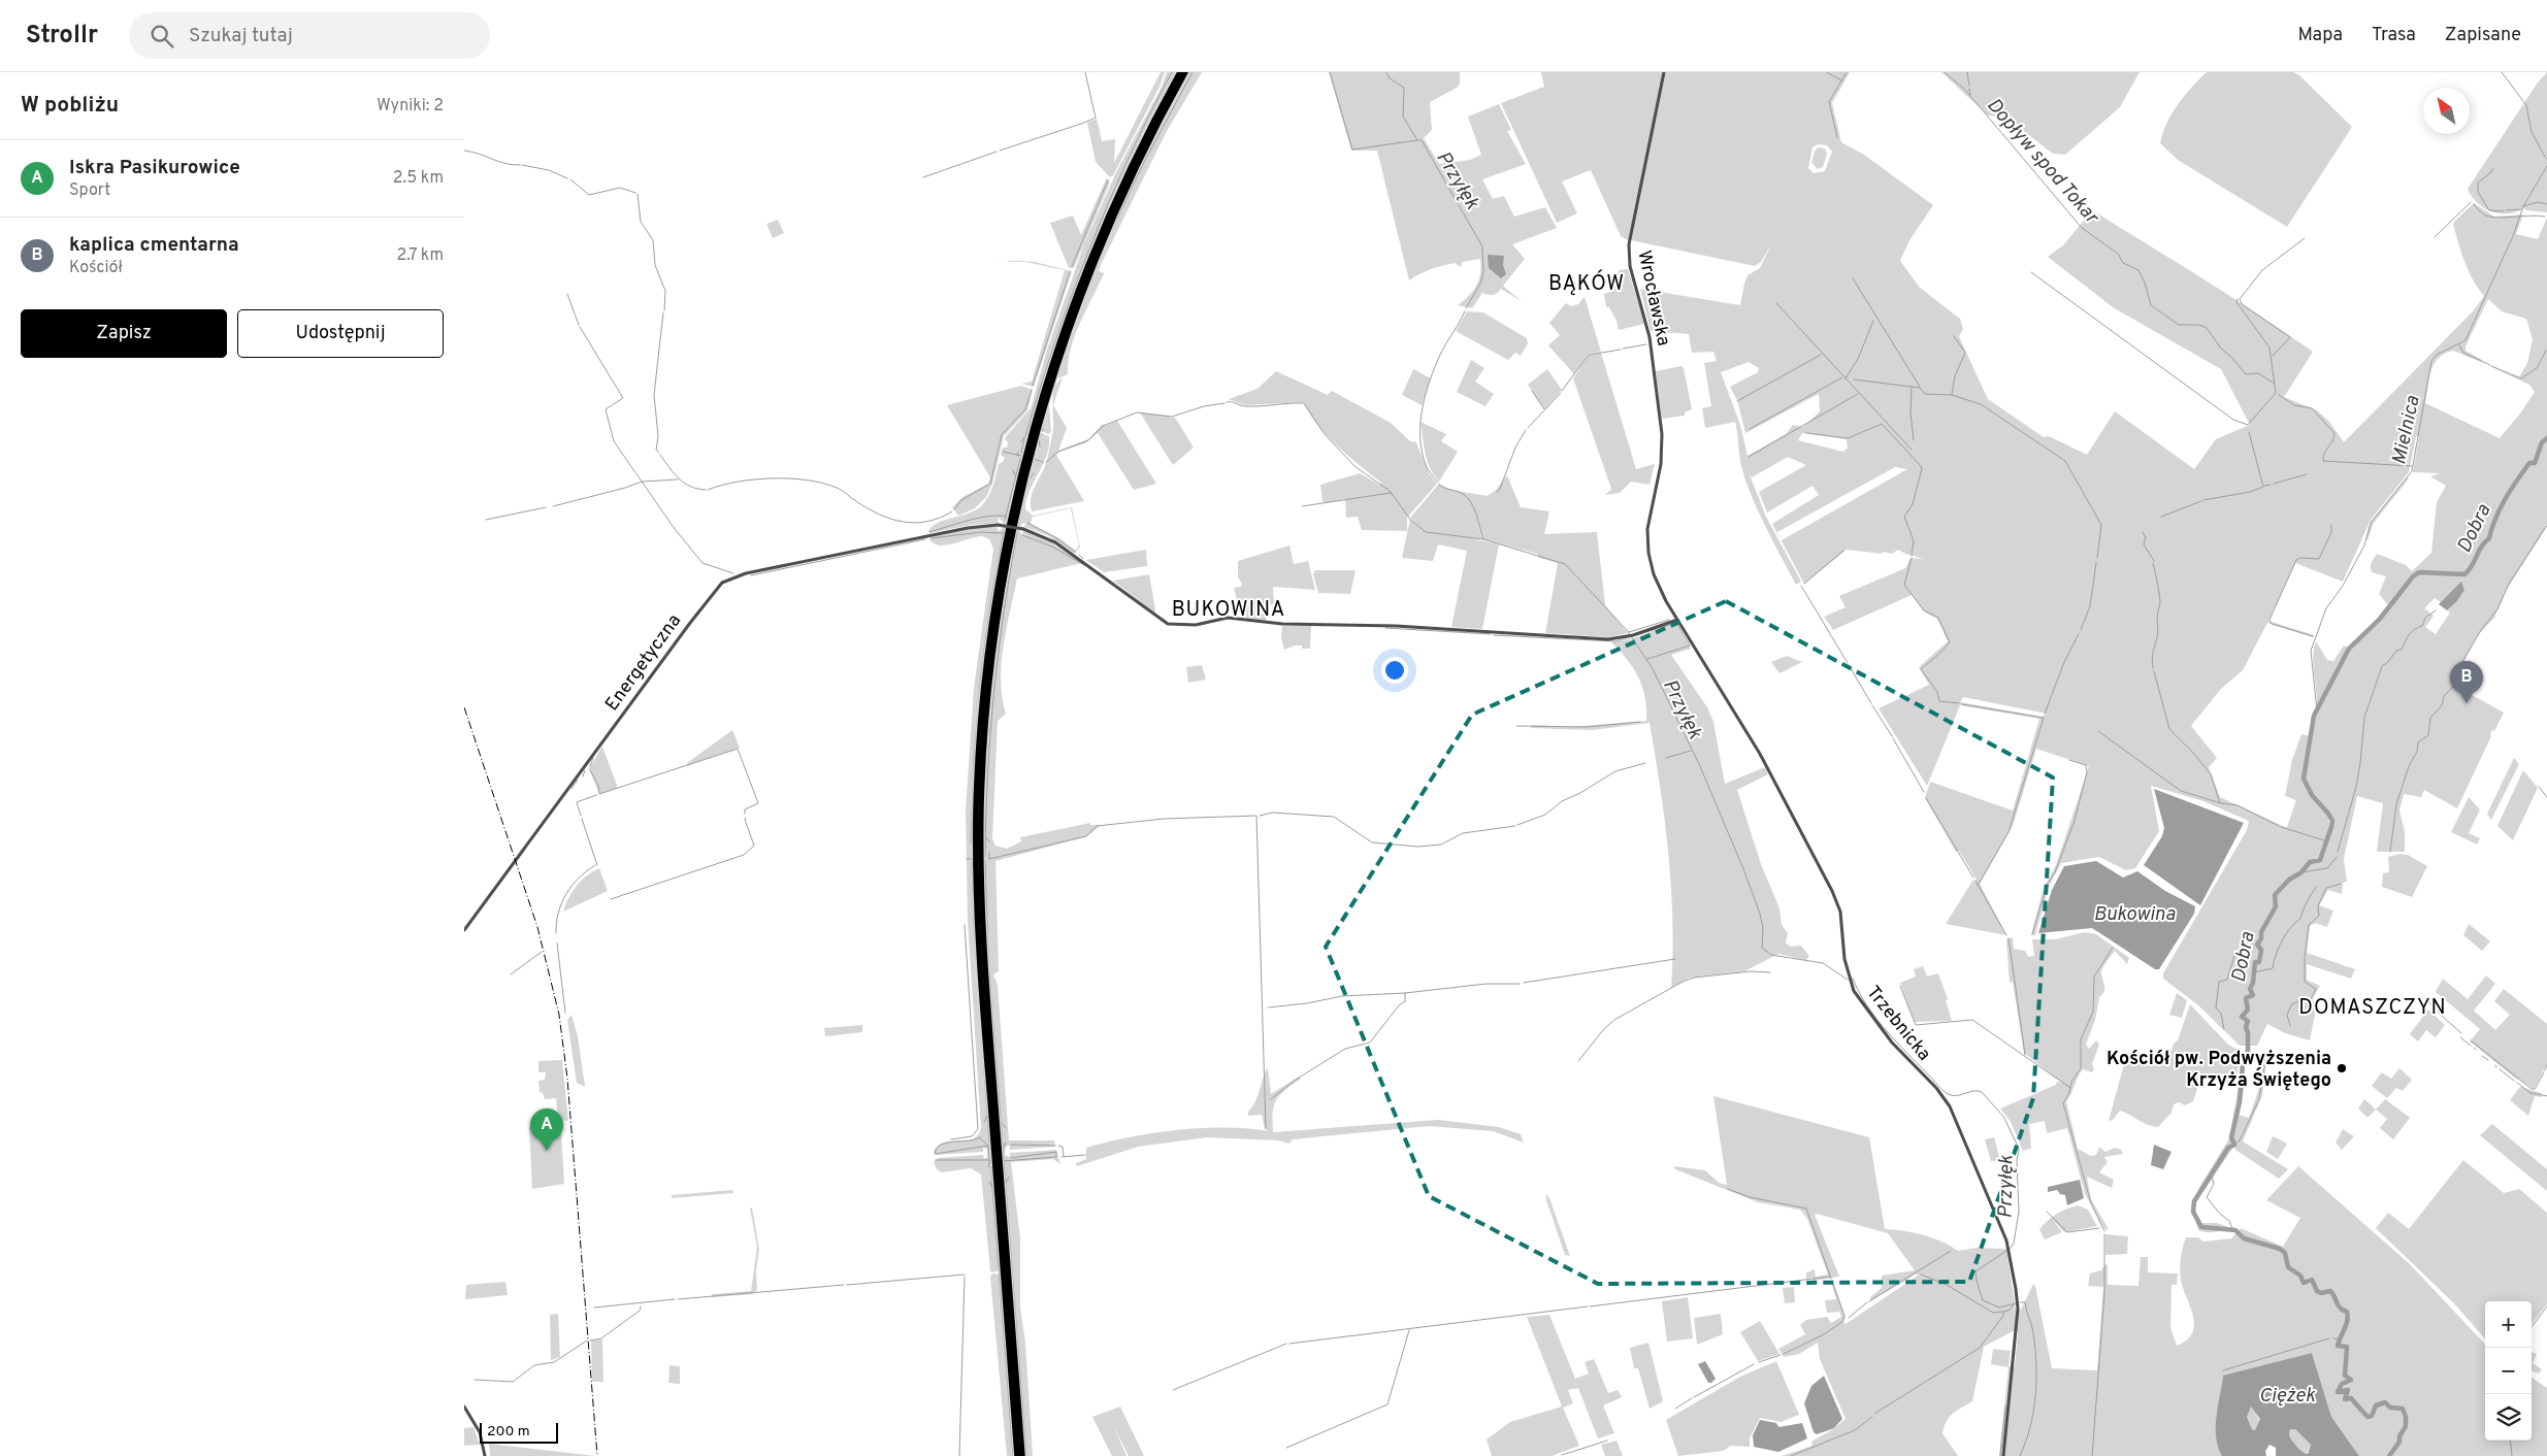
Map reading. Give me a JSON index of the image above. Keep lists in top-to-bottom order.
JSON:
{
  "streets": {
    "street": ["Wrocławska", "Energetyczna", "Trzebnicka"]
  },
  "crossings": [
    ["Wrocławska", "Energetyczna"],
    ["Wrocławska", "Trzebnicka"],
    ["Energetyczna", "Trzebnicka"]
  ],
  "districts": ["BĄKÓW", "BUKOWINA", "DOMASZCZYN"],
  "water": [
    "Dopływ spod Tokar",
    "Przyłęk",
    "Mielnica",
    "Dobra",
    "Bukowina",
    "Ciężek"
  ],
  "places": ["Kościół pw. Podwyższenia Krzyża Świętego"],
  "scale_bar": "200 m",
  "north": "top left",
  "page": {
    "header": "Strollr",
    "search": "Szukaj tutaj",
    "nav": ["Mapa", "Trasa", "Zapisane"],
    "heading": ["W pobliżu", "Wyniki: 2"],
    "list": [
      {
        "mark": "A",
        "name": "Iskra Pasikurowice",
        "note": "Sport",
        "value": "2.5 km"
      },
      {
        "mark": "B",
        "name": "kaplica cmentarna",
        "note": "Kościół",
        "value": "2.7 km"
      }
    ],
    "buttons": ["Zapisz", "Udostępnij"],
    "pins": ["B", "A"],
    "map_buttons": ["+", "−"],
    "scale": "200 m"
  }
}
